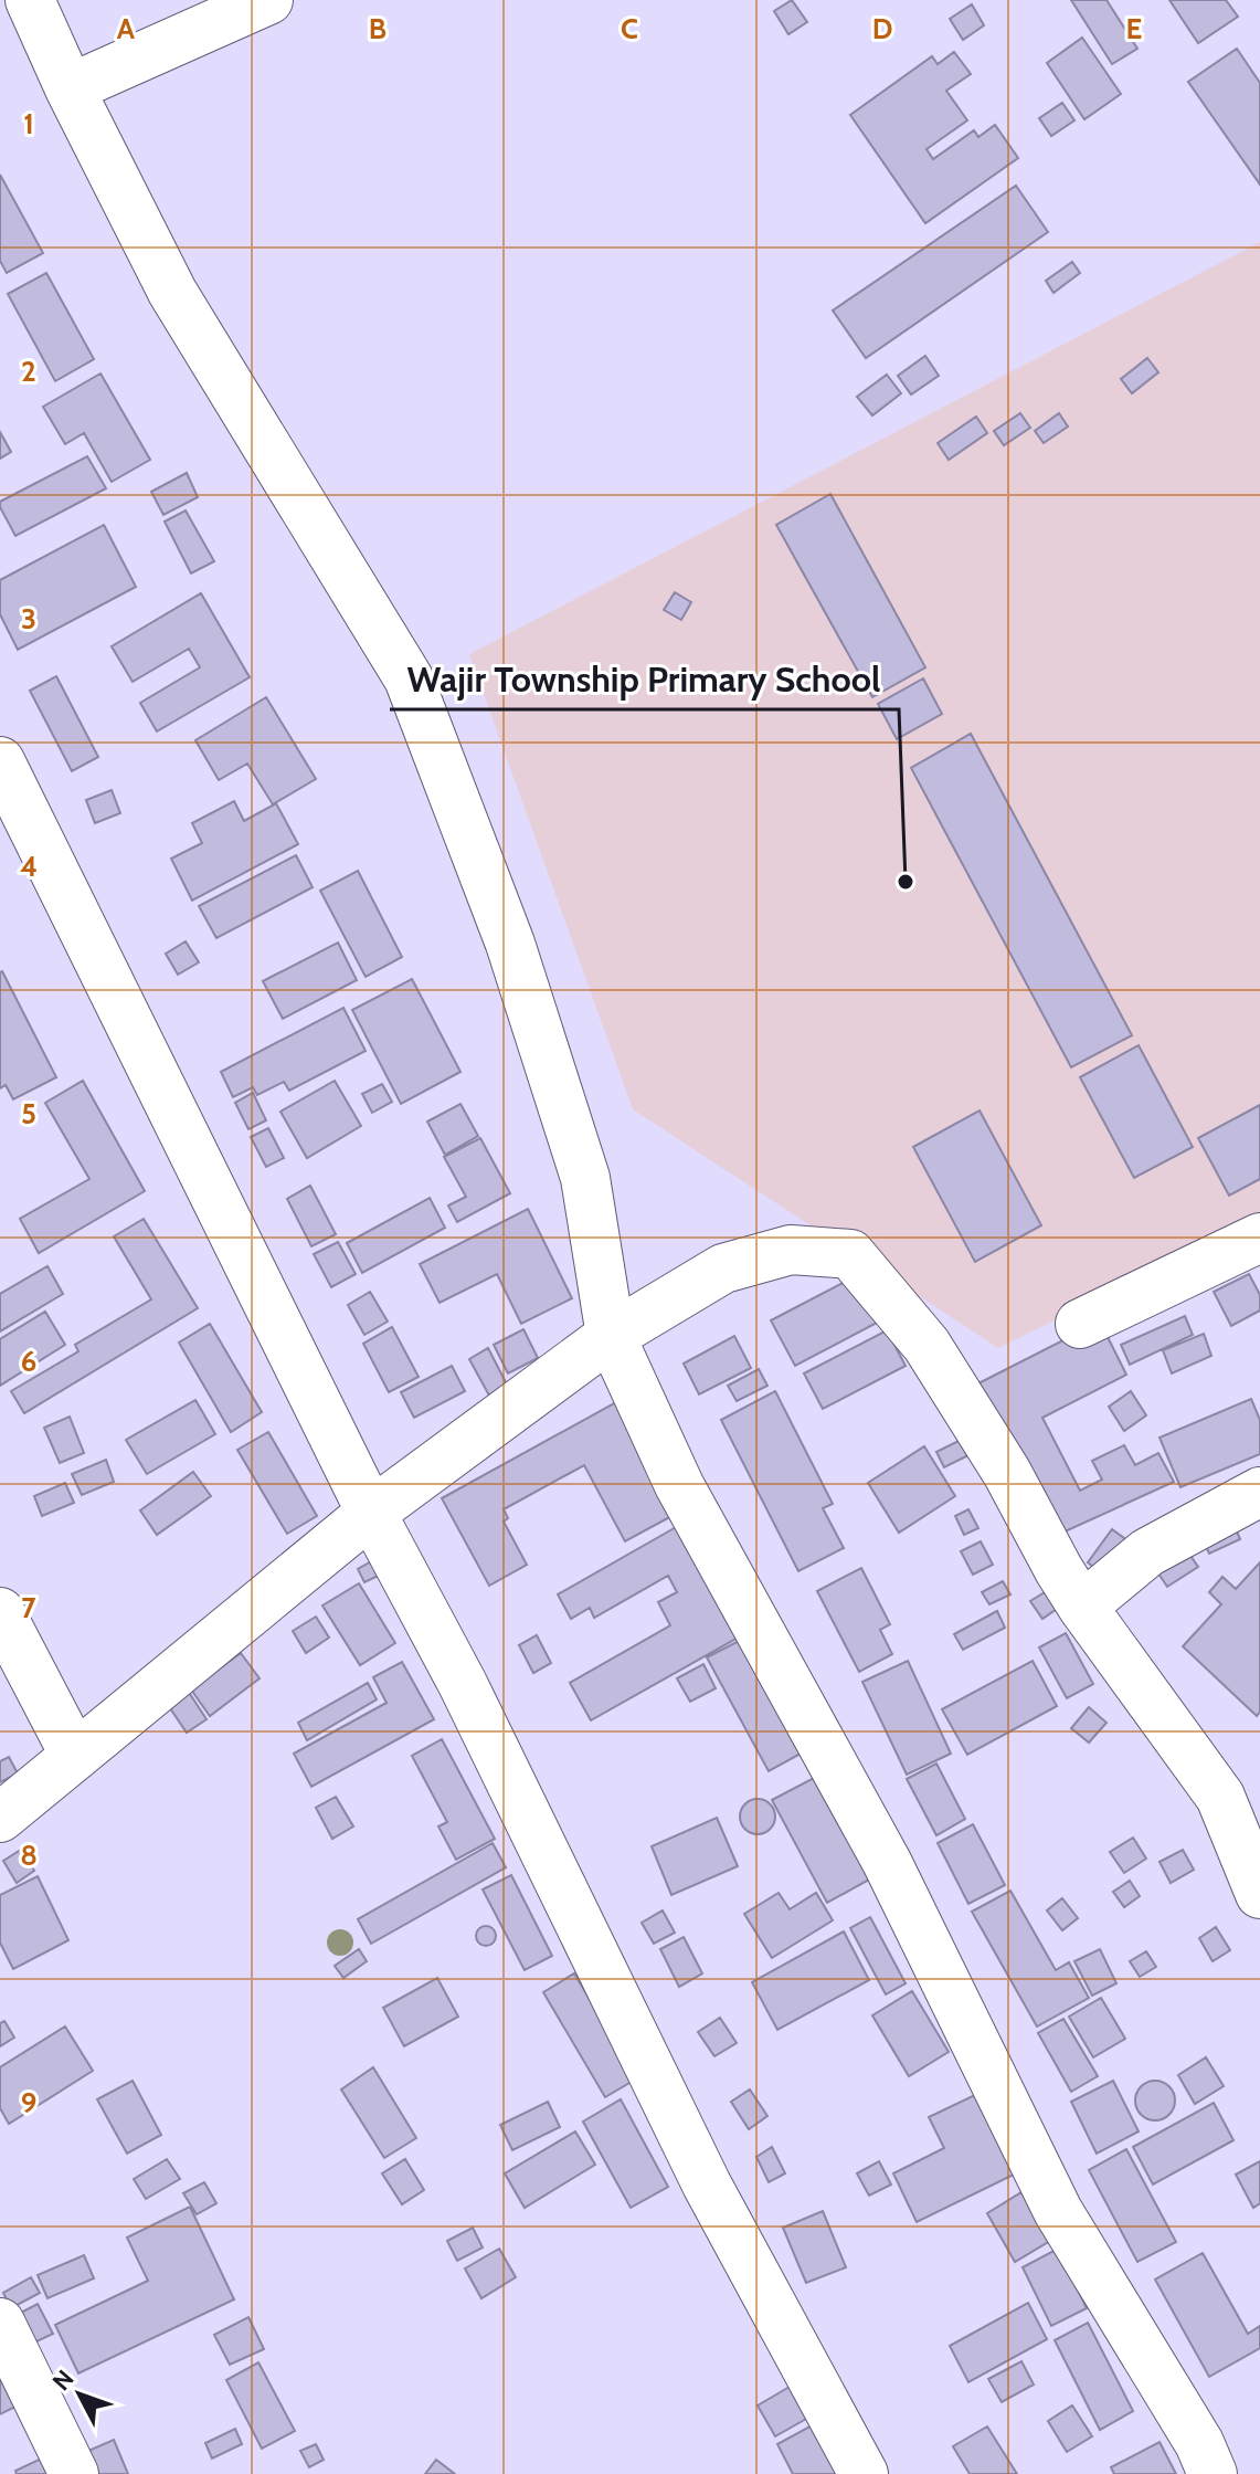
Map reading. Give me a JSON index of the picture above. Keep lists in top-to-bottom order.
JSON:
{
  "places": ["Wajir Township Primary School"],
  "north": "top left",
  "grid": {
    "columns": [
      "A",
      "B",
      "C",
      "D",
      "E"
    ],
    "rows": [
      "1",
      "2",
      "3",
      "4",
      "5",
      "6",
      "7",
      "8",
      "9"
    ]
  }
}
